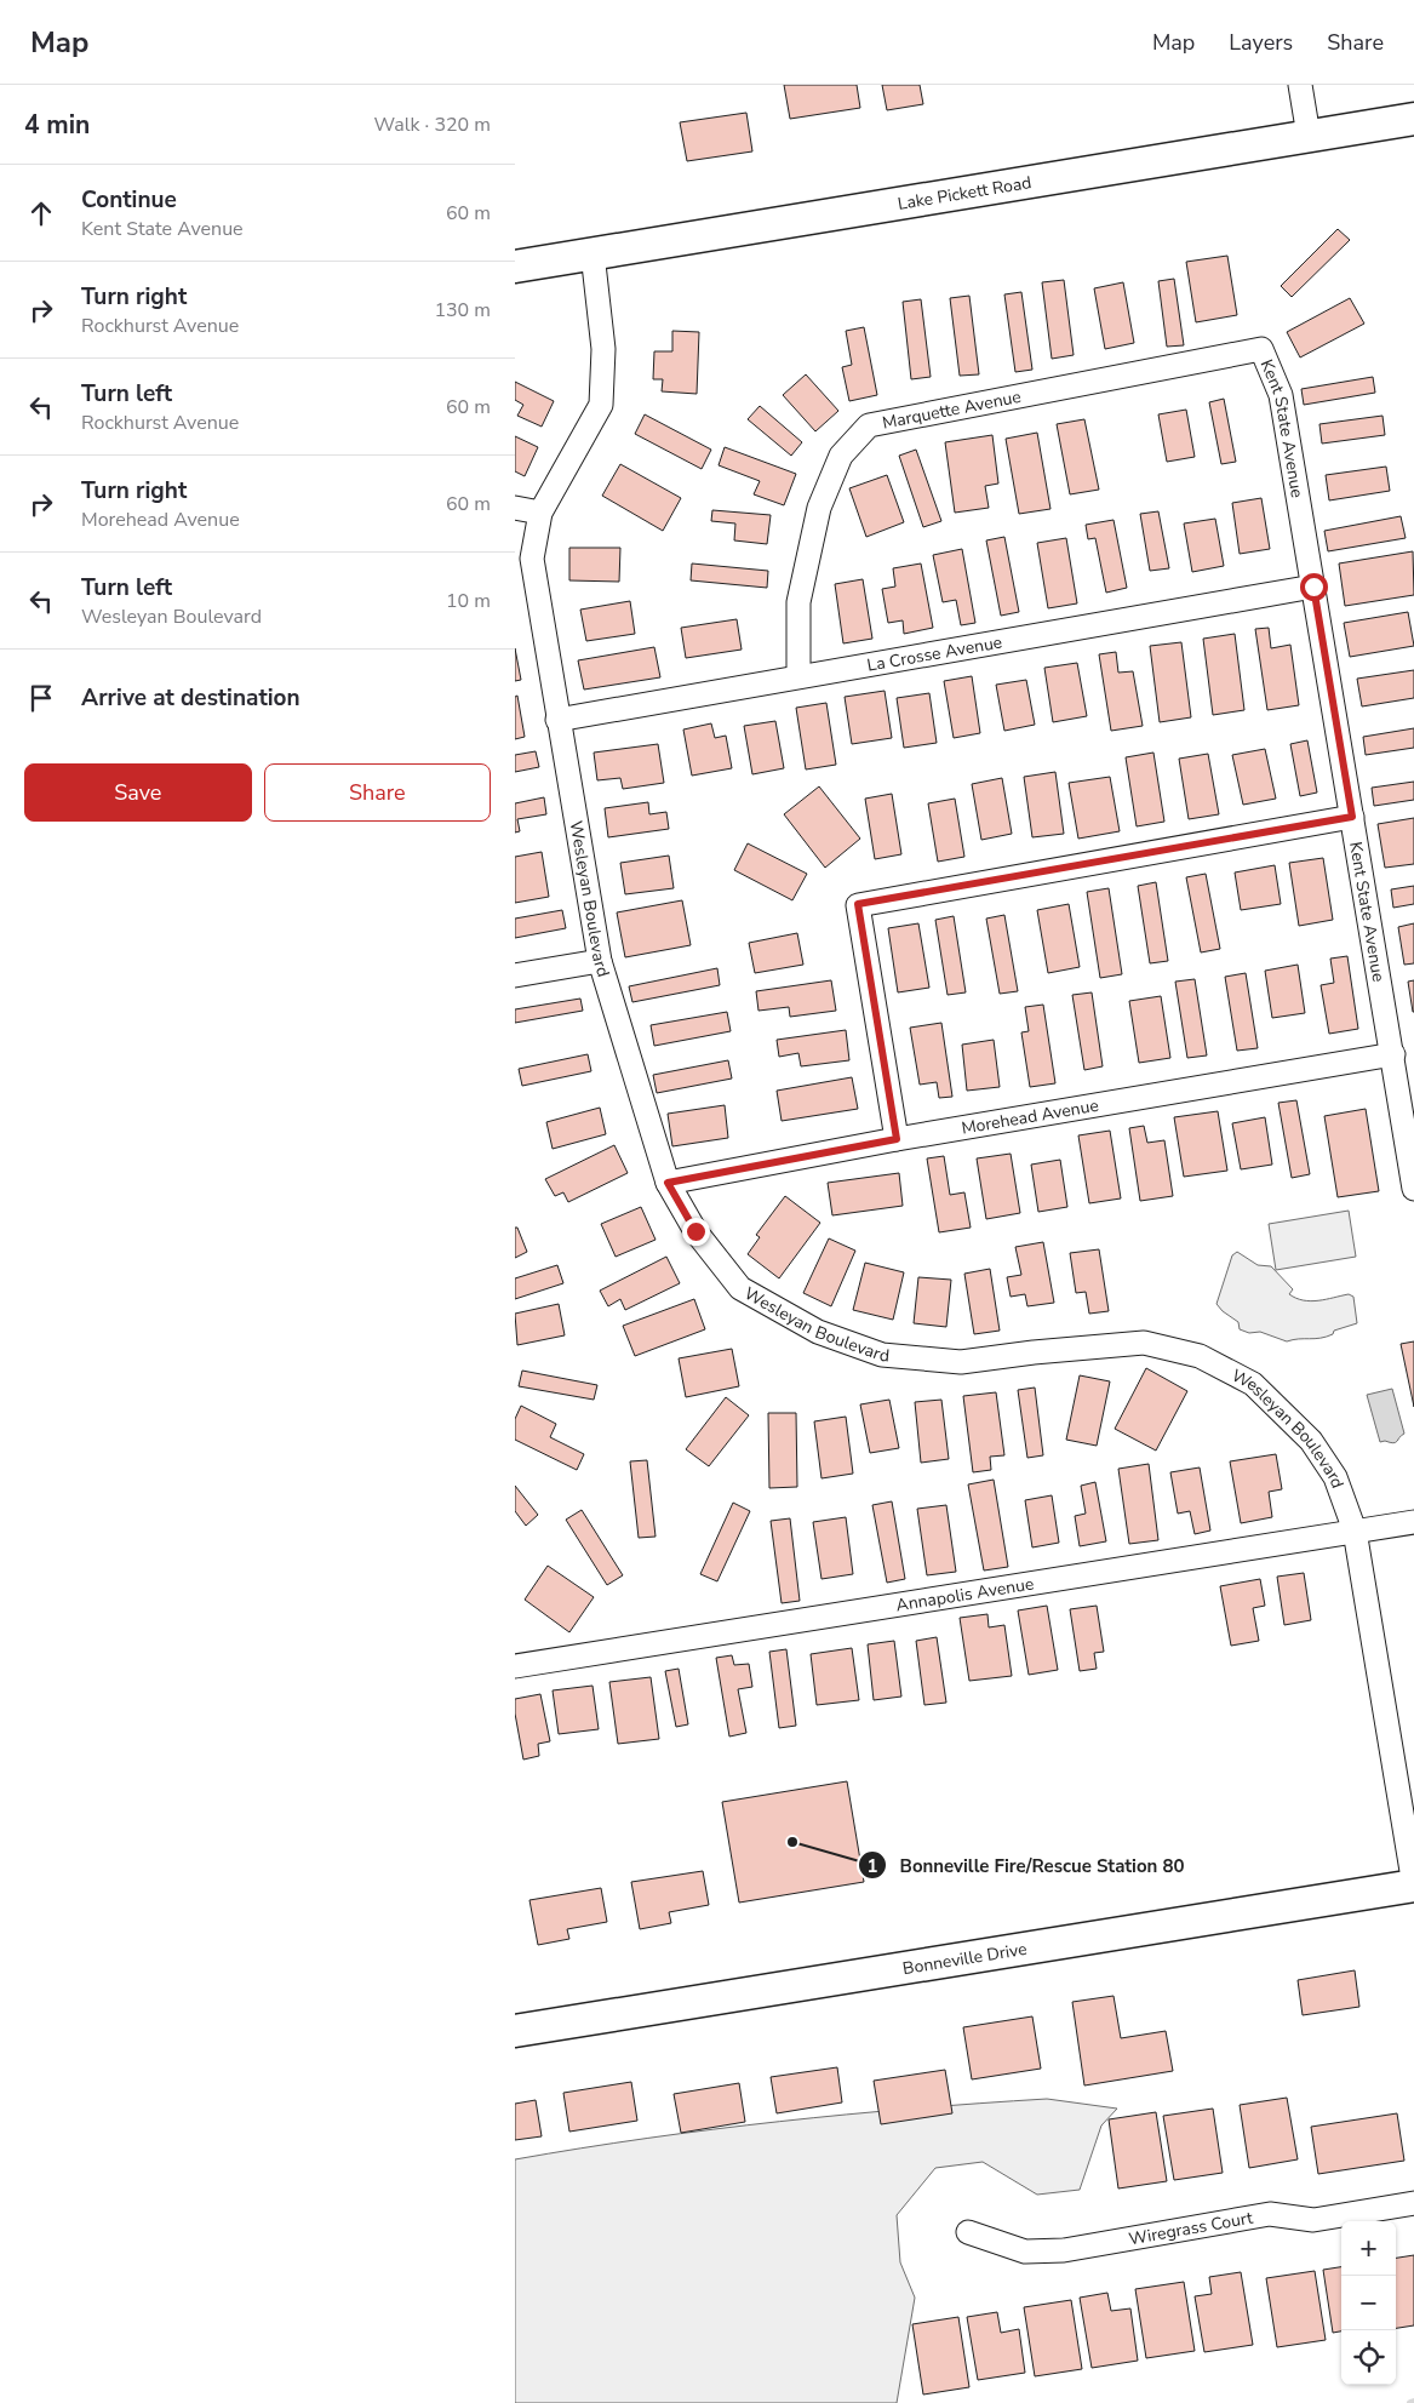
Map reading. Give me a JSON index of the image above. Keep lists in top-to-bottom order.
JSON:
{
  "streets": {
    "main road": ["Lake Pickett Road", "Bonneville Drive"],
    "street": [
      "Marquette Avenue",
      "Kent State Avenue",
      "La Crosse Avenue",
      "Wesleyan Boulevard",
      "Morehead Avenue",
      "Annapolis Avenue",
      "Wiregrass Court"
    ]
  },
  "crossings": [
    ["Lake Pickett Road", "Wesleyan Boulevard"],
    ["Marquette Avenue", "Kent State Avenue"],
    ["Marquette Avenue", "La Crosse Avenue"],
    ["Kent State Avenue", "La Crosse Avenue"],
    ["Kent State Avenue", "Morehead Avenue"],
    ["La Crosse Avenue", "Wesleyan Boulevard"],
    ["Wesleyan Boulevard", "Morehead Avenue"],
    ["Wesleyan Boulevard", "Annapolis Avenue"],
    ["Wesleyan Boulevard", "Bonneville Drive"]
  ],
  "places": ["Bonneville Fire/Rescue Station 80"],
  "page": {
    "header": "Map",
    "nav": ["Map", "Layers", "Share"],
    "heading": ["4 min", "Walk · 320 m"],
    "list": [
      ["Continue", "Kent State Avenue", "60 m"],
      ["Turn right", "Rockhurst Avenue", "130 m"],
      ["Turn left", "Rockhurst Avenue", "60 m"],
      ["Turn right", "Morehead Avenue", "60 m"],
      ["Turn left", "Wesleyan Boulevard", "10 m"],
      "Arrive at destination"
    ],
    "buttons": ["Save", "Share"],
    "map_buttons": ["+", "−"]
  }
}
